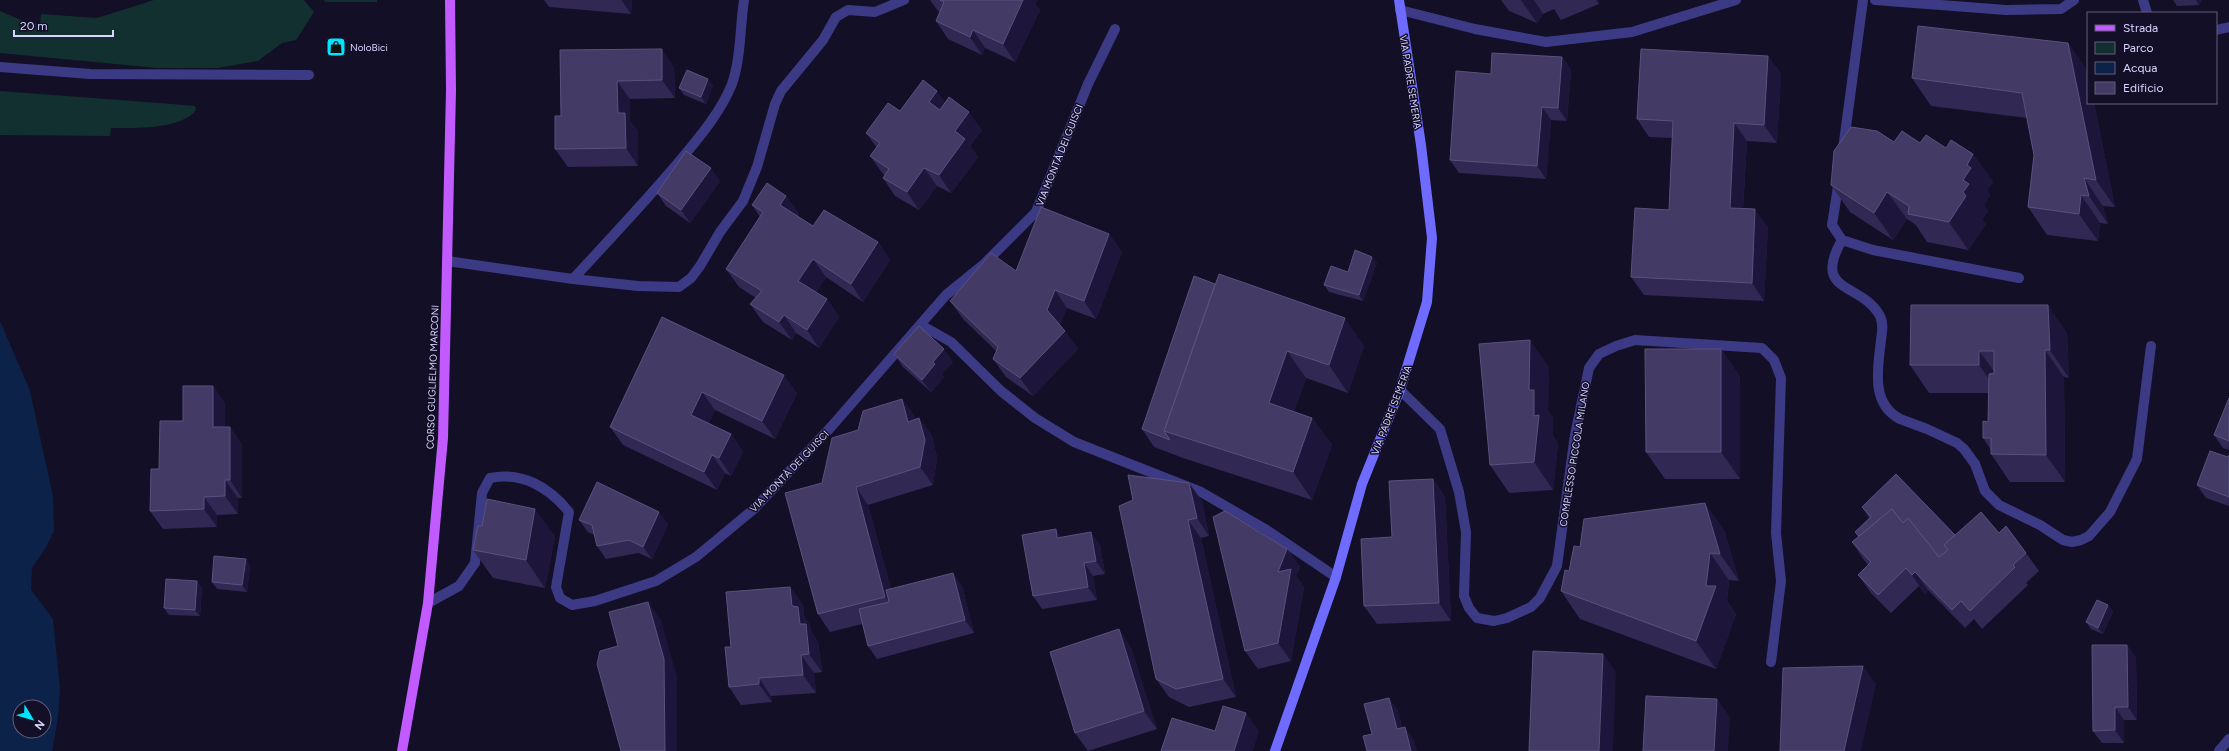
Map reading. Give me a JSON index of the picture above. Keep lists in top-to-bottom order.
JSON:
{
  "streets": {
    "main road": ["VIA PADRE SEMERIA", "CORSO GUGLIELMO MARCONI"],
    "street": ["VIA MONTÀ DEI GUISCI", "COMPLESSO PICCOLA MILANO"]
  },
  "crossings": [
    ["VIA PADRE SEMERIA", "COMPLESSO PICCOLA MILANO"],
    ["VIA MONTÀ DEI GUISCI", "CORSO GUGLIELMO MARCONI"]
  ],
  "places": {
    "shop": ["NoloBici"]
  },
  "legend": [
    "Strada",
    "Parco",
    "Acqua",
    "Edificio"
  ],
  "scale_bar": "20 m",
  "north": "bottom right"
}
